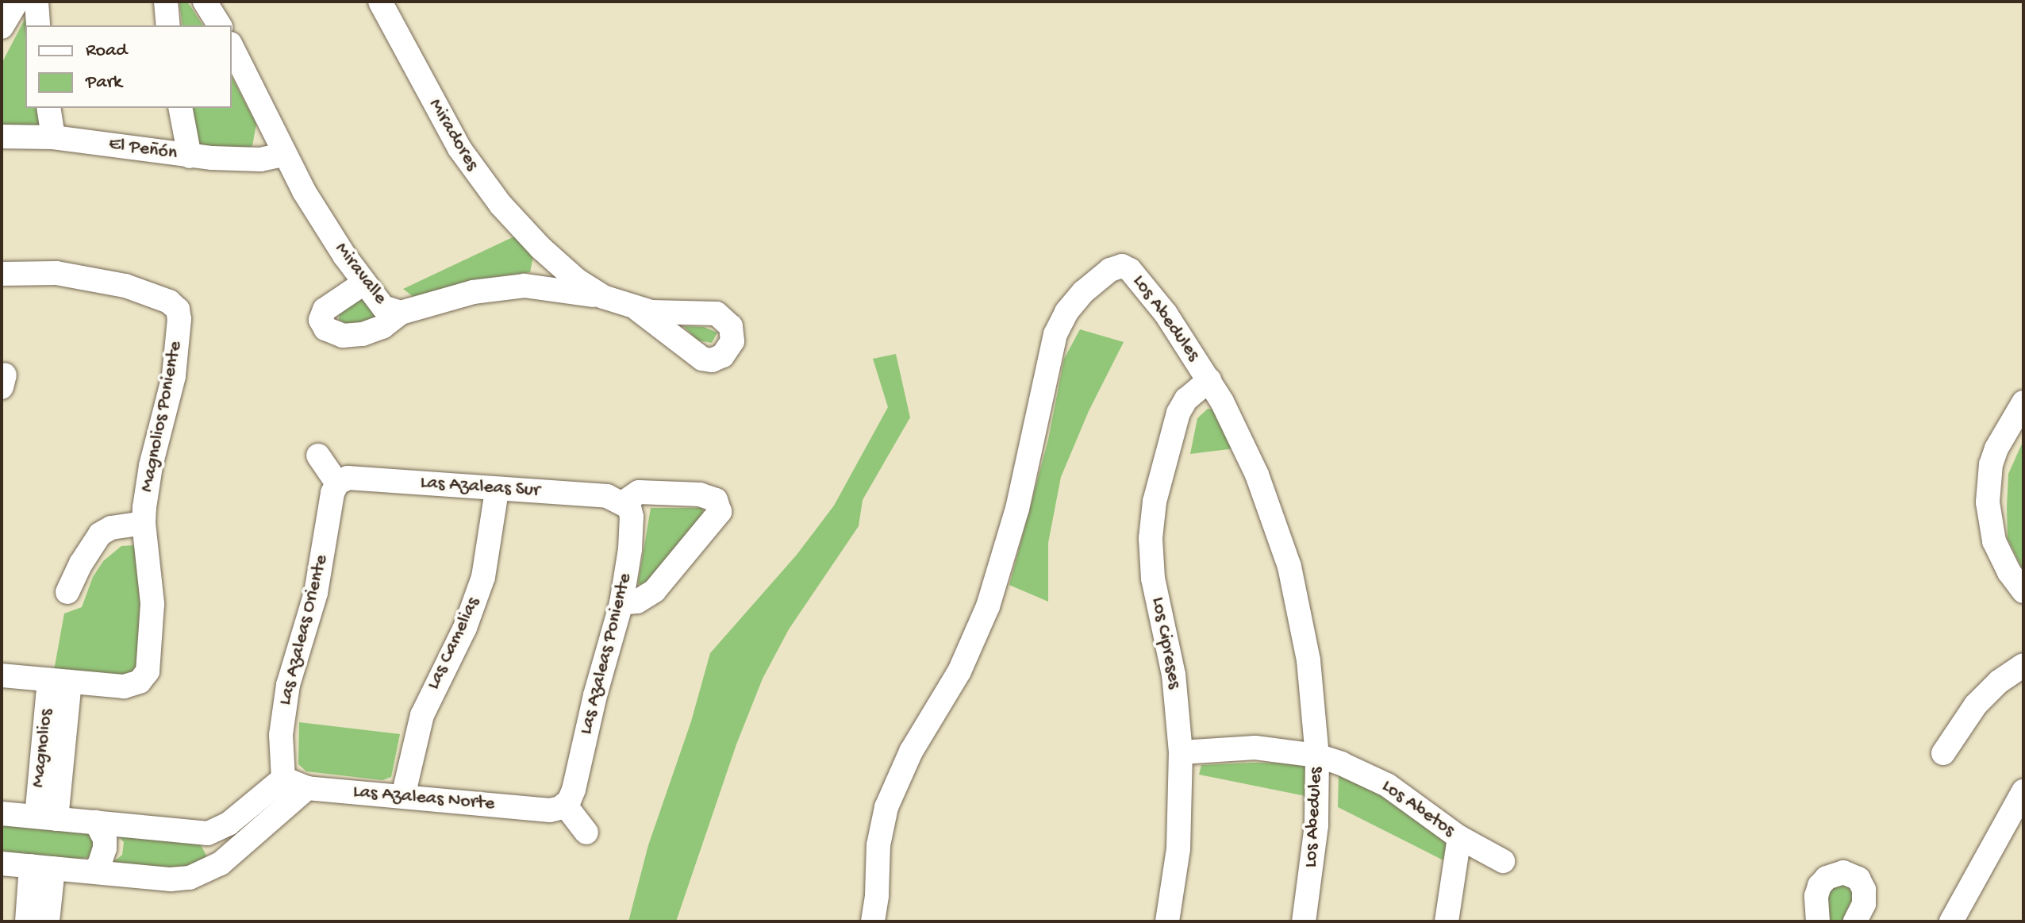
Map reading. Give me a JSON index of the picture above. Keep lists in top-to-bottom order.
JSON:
{
  "streets": {
    "street": [
      "Miradores",
      "El Peñón",
      "Miravalle",
      "Los Abedules",
      "Magnolios Poniente",
      "Las Azaleas Sur",
      "Las Azaleas Oriente",
      "Los Cipreses",
      "Las Camelias",
      "Las Azaleas Poniente",
      "Magnolios",
      "Las Azaleas Norte",
      "Los Abetos"
    ]
  },
  "crossings": [
    ["Miradores", "Miravalle"],
    ["El Peñón", "Miravalle"],
    ["Los Abedules", "Los Cipreses"],
    ["Los Abedules", "Los Abetos"],
    ["Magnolios Poniente", "Magnolios"],
    ["Las Azaleas Sur", "Las Azaleas Oriente"],
    ["Las Azaleas Sur", "Las Camelias"],
    ["Las Azaleas Sur", "Las Azaleas Poniente"],
    ["Las Azaleas Oriente", "Las Azaleas Norte"],
    ["Los Cipreses", "Los Abetos"],
    ["Las Camelias", "Las Azaleas Norte"],
    ["Las Azaleas Poniente", "Las Azaleas Norte"]
  ],
  "legend": ["Road", "Park"]
}
